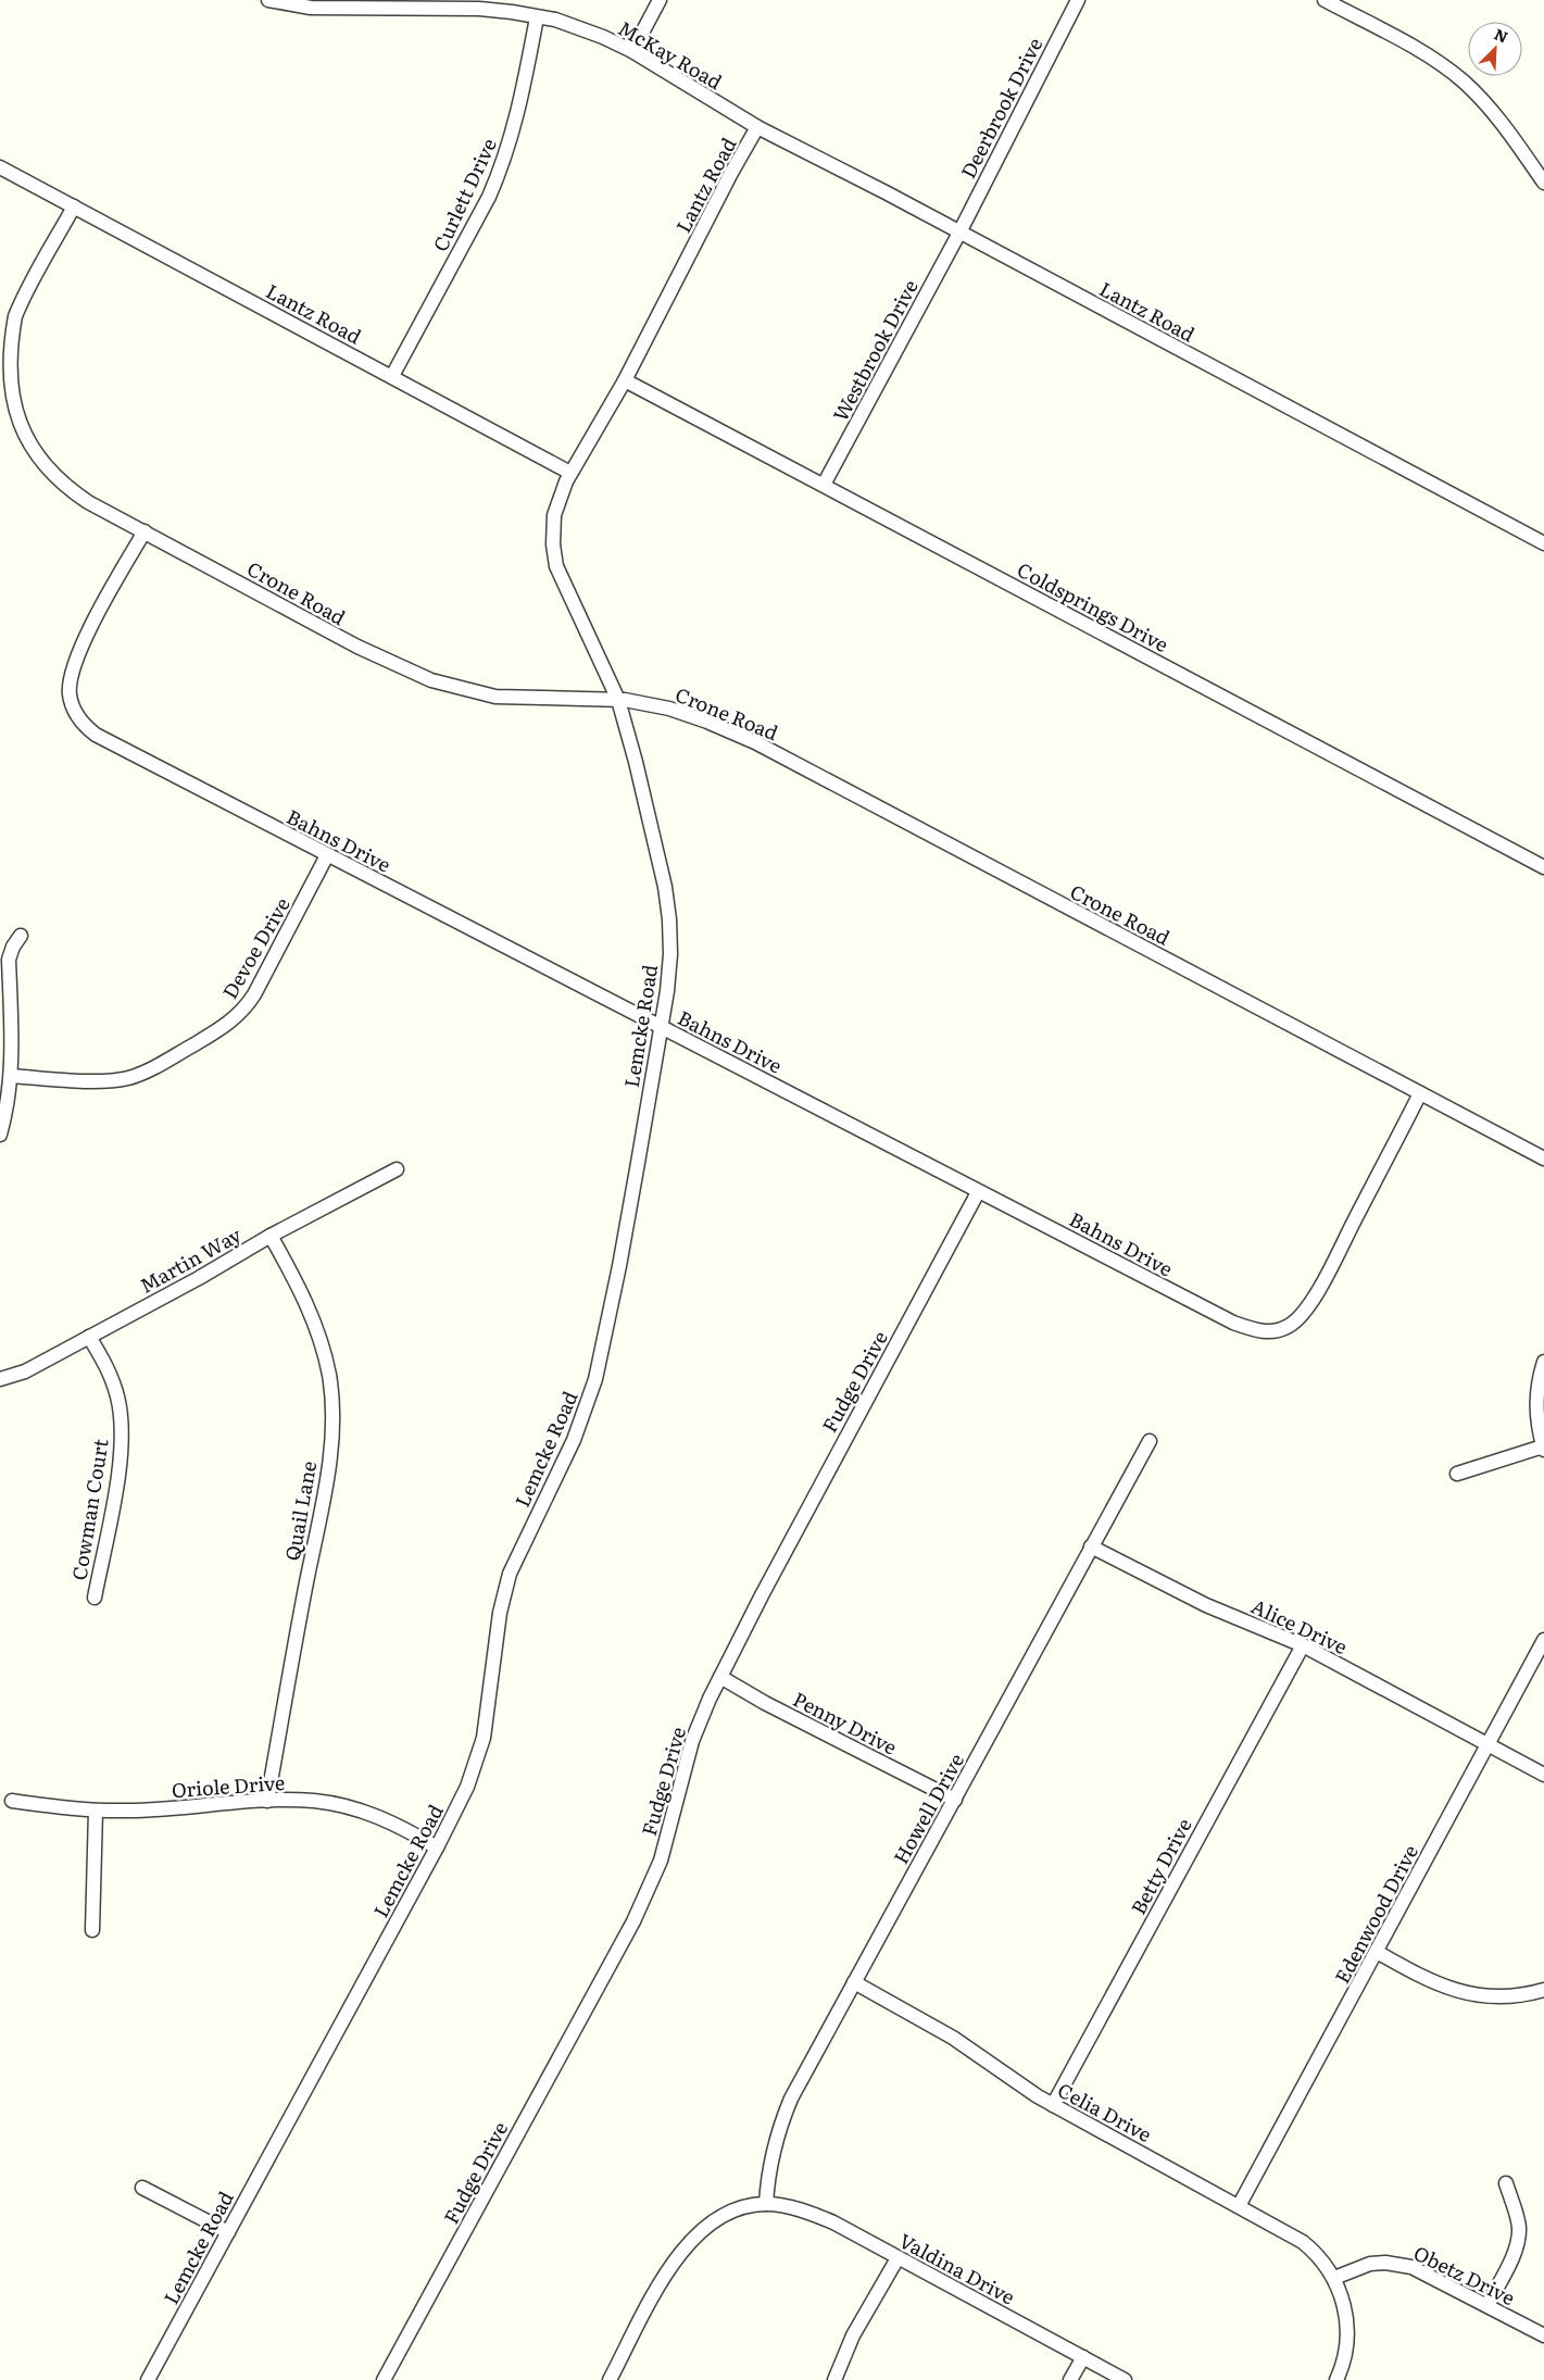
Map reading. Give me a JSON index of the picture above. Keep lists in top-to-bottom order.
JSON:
{
  "streets": {
    "street": [
      "McKay Road",
      "Deerbrook Drive",
      "Lantz Road",
      "Curlett Drive",
      "Westbrook Drive",
      "Crone Road",
      "Coldsprings Drive",
      "Bahns Drive",
      "Devoe Drive",
      "Lemcke Road",
      "Martin Way",
      "Fudge Drive",
      "Cowman Court",
      "Quail Lane",
      "Alice Drive",
      "Penny Drive",
      "Oriole Drive",
      "Howell Drive",
      "Betty Drive",
      "Edenwood Drive",
      "Celia Drive",
      "Valdina Drive",
      "Obetz Drive"
    ]
  },
  "crossings": [
    ["McKay Road", "Lantz Road"],
    ["McKay Road", "Curlett Drive"],
    ["Deerbrook Drive", "Lantz Road"],
    ["Deerbrook Drive", "Westbrook Drive"],
    ["Lantz Road", "Curlett Drive"],
    ["Lantz Road", "Westbrook Drive"],
    ["Lantz Road", "Crone Road"],
    ["Lantz Road", "Coldsprings Drive"],
    ["Lantz Road", "Lemcke Road"],
    ["Westbrook Drive", "Coldsprings Drive"],
    ["Crone Road", "Bahns Drive"],
    ["Crone Road", "Lemcke Road"],
    ["Bahns Drive", "Devoe Drive"],
    ["Bahns Drive", "Lemcke Road"],
    ["Bahns Drive", "Fudge Drive"],
    ["Lemcke Road", "Oriole Drive"],
    ["Martin Way", "Cowman Court"],
    ["Martin Way", "Quail Lane"],
    ["Fudge Drive", "Penny Drive"],
    ["Quail Lane", "Oriole Drive"],
    ["Alice Drive", "Howell Drive"],
    ["Alice Drive", "Betty Drive"],
    ["Alice Drive", "Edenwood Drive"],
    ["Penny Drive", "Howell Drive"],
    ["Howell Drive", "Celia Drive"],
    ["Howell Drive", "Valdina Drive"],
    ["Betty Drive", "Celia Drive"],
    ["Edenwood Drive", "Celia Drive"],
    ["Celia Drive", "Obetz Drive"]
  ],
  "north": "top right"
}
